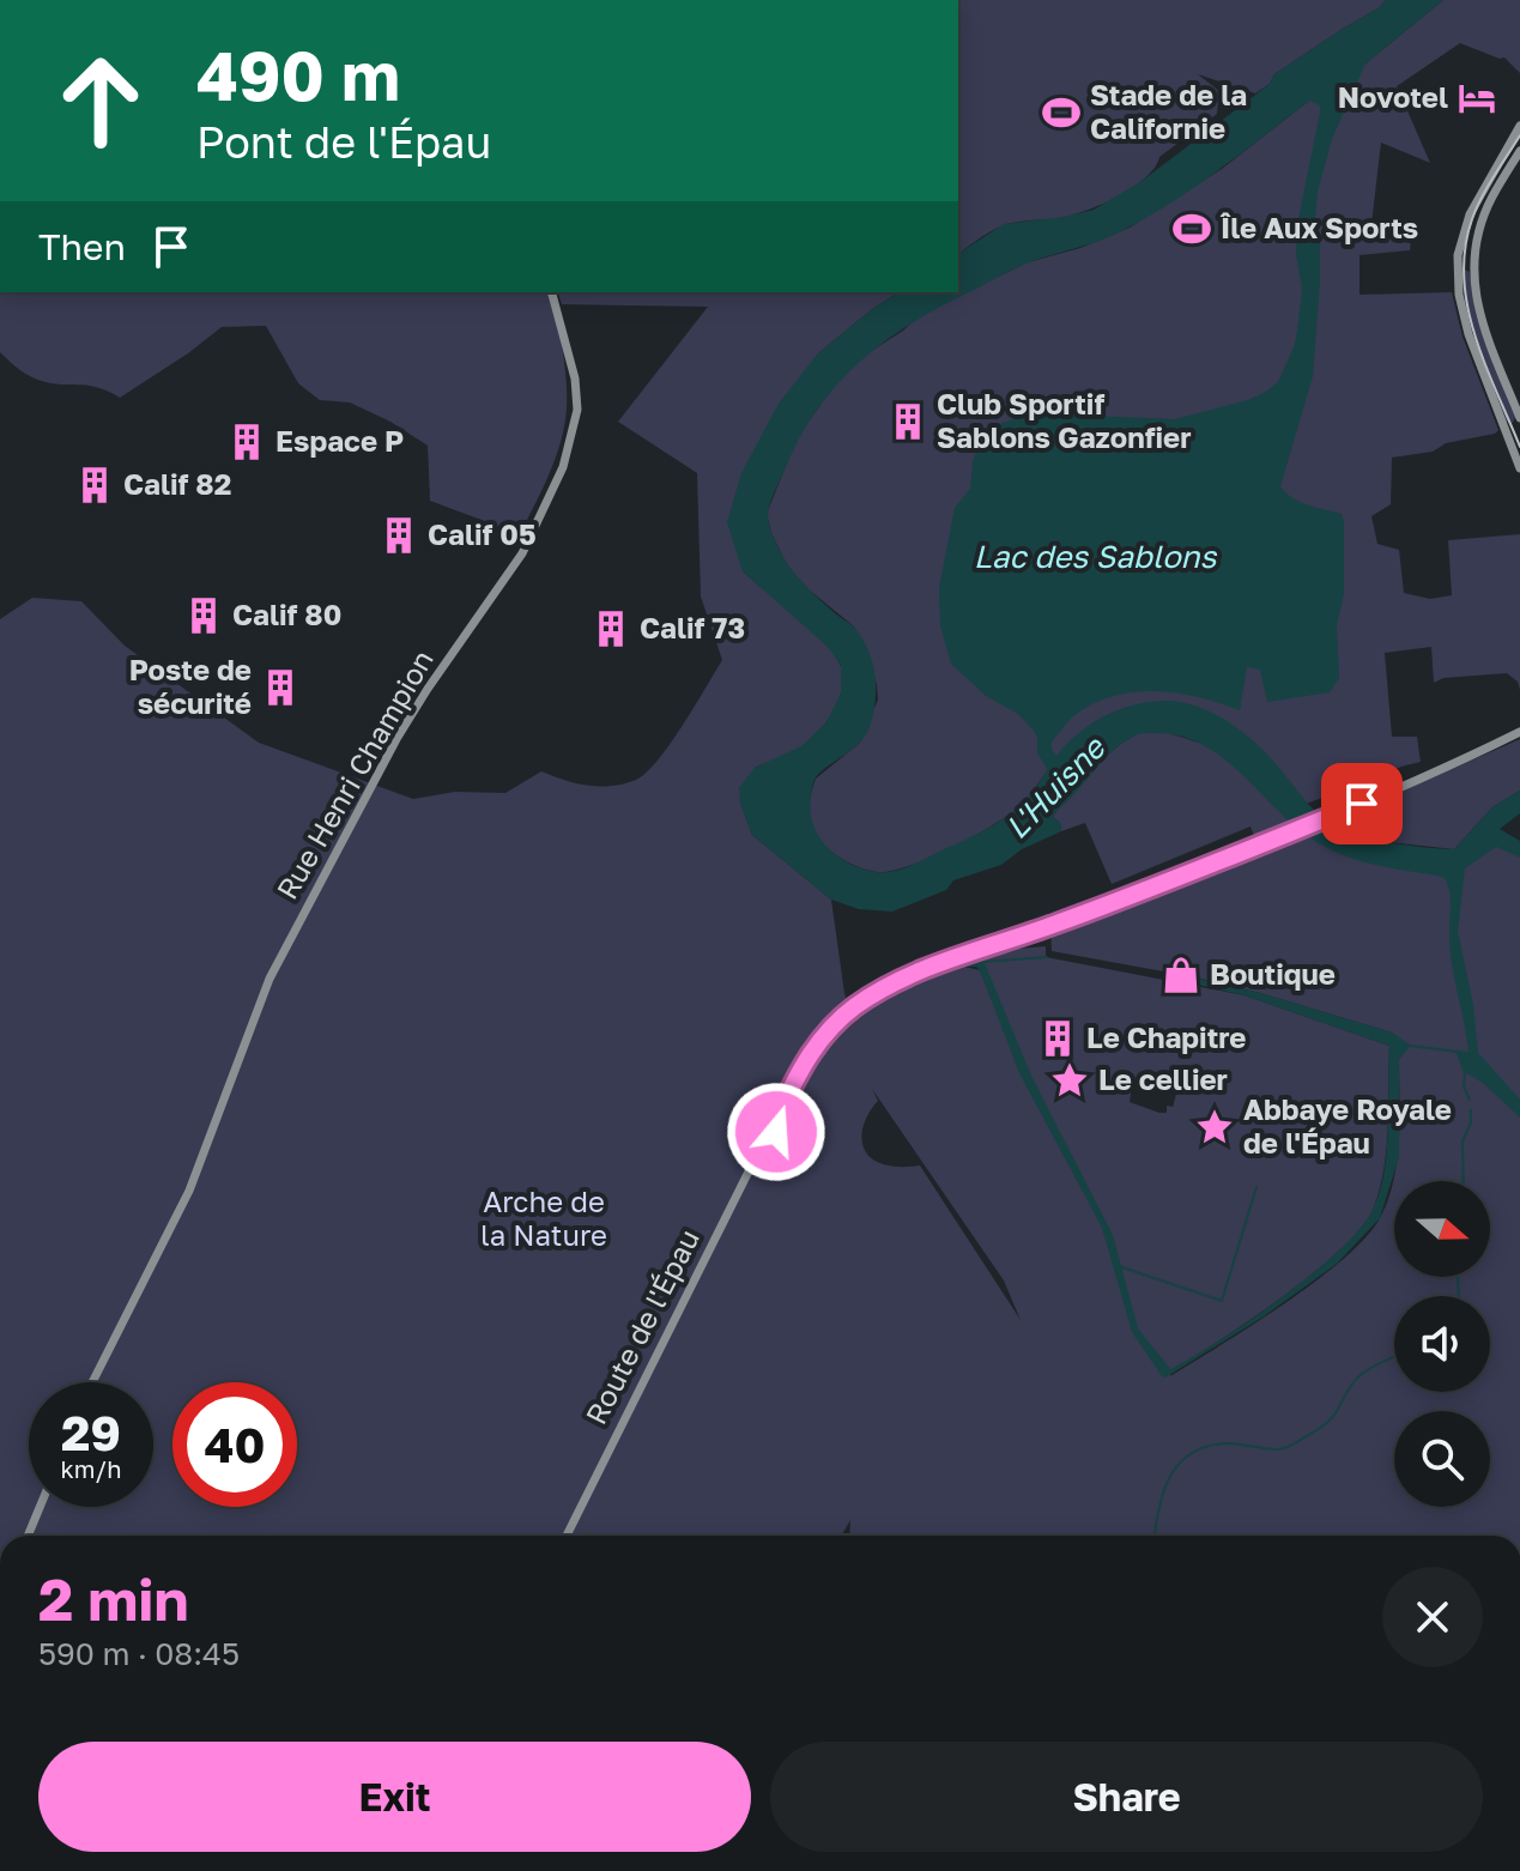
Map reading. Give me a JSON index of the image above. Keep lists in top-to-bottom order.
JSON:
{
  "streets": {
    "street": ["Rue Henri Champion", "Route de l'Épau"]
  },
  "water": ["Lac des Sablons", "L'Huisne"],
  "parks": ["Arche de la Nature"],
  "places": {
    "hotel": ["Novotel"],
    "sports": ["Stade de la Californie", "Île Aux Sports"],
    "building": [
      "Club Sportif Sablons Gazonfier",
      "Espace P",
      "Calif 82",
      "Calif 05",
      "Calif 80",
      "Calif 73",
      "Poste de sécurité",
      "Le Chapitre"
    ],
    "shop": ["Boutique"],
    "place": ["Le cellier", "Abbaye Royale de l'Épau"]
  },
  "north": "right",
  "page": {
    "turn": ["490 m", "Pont de l'Épau"],
    "then": "Then",
    "speed": "29 km/h",
    "limit": "40",
    "heading": ["2 min", "590 m · 08:45"],
    "buttons": ["Exit", "Share"]
  }
}
